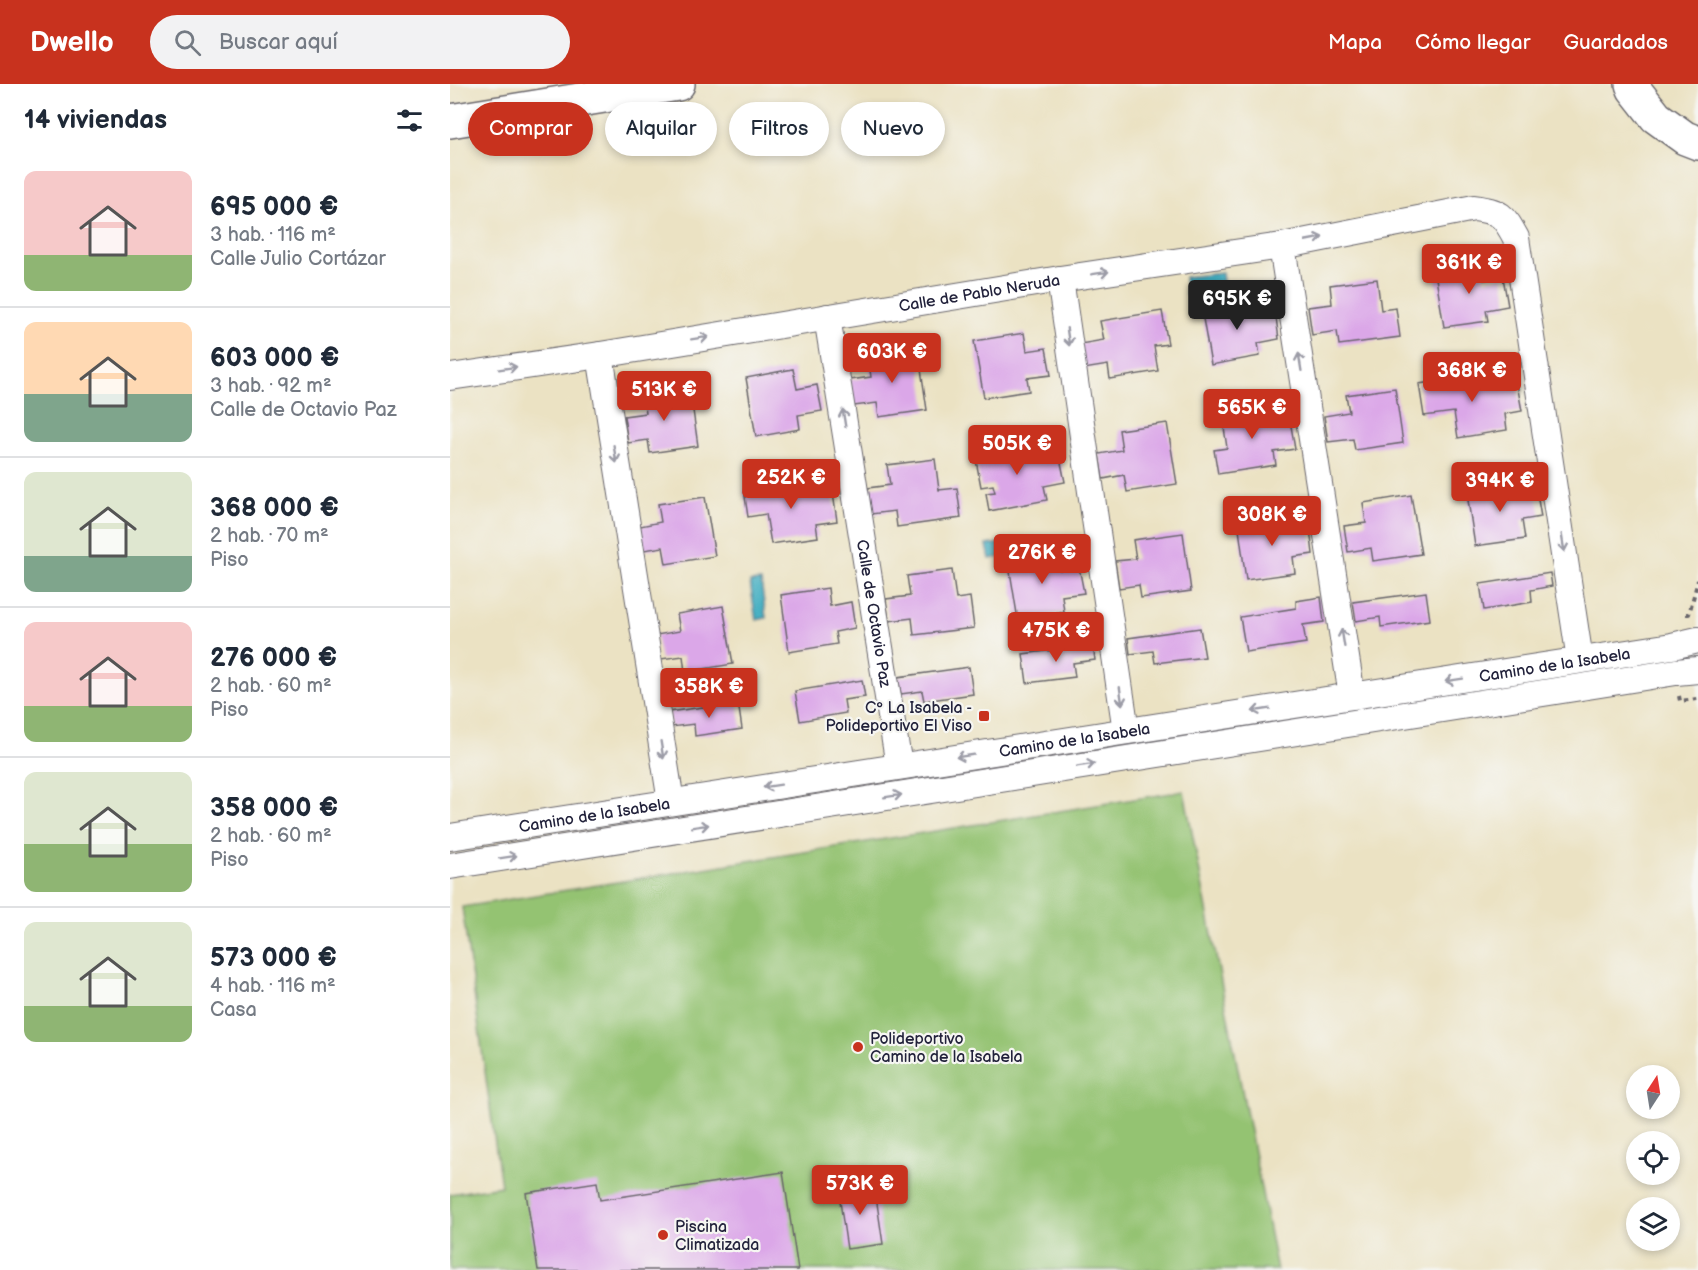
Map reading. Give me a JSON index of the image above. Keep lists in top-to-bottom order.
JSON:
{
  "streets": {
    "street": ["Calle de Pablo Neruda", "Calle de Octavio Paz", "Camino de la Isabela"]
  },
  "crossings": [
    ["Calle de Pablo Neruda", "Calle de Octavio Paz"],
    ["Calle de Pablo Neruda", "Camino de la Isabela"],
    ["Calle de Octavio Paz", "Camino de la Isabela"]
  ],
  "one_way": ["Calle de Octavio Paz"],
  "places": {
    "transit": ["Cº La Isabela - Polideportivo El Viso"],
    "other": ["Polideportivo Camino de la Isabela", "Piscina Climatizada"]
  },
  "north": "top",
  "page": {
    "header": "Dwello",
    "search": "Buscar aquí",
    "nav": ["Mapa", "Cómo llegar", "Guardados"],
    "heading": "14 viviendas",
    "chip": [
      "Comprar",
      "Alquilar",
      "Filtros",
      "Nuevo"
    ],
    "list": [
      {
        "name": "695 000 €",
        "note": "3 hab. · 116 m² · Calle Julio Cortázar"
      },
      {
        "name": "603 000 €",
        "note": "3 hab. · 92 m² · Calle de Octavio Paz"
      },
      {
        "name": "368 000 €",
        "note": "2 hab. · 70 m² · Piso"
      },
      {
        "name": "276 000 €",
        "note": "2 hab. · 60 m² · Piso"
      },
      {
        "name": "358 000 €",
        "note": "2 hab. · 60 m² · Piso"
      },
      {
        "name": "573 000 €",
        "note": "4 hab. · 116 m² · Casa"
      }
    ],
    "price": [
      "361K €",
      "695K €",
      "603K €",
      "368K €",
      "513K €",
      "565K €",
      "505K €",
      "252K €",
      "394K €",
      "308K €",
      "276K €",
      "475K €",
      "358K €",
      "573K €"
    ]
  }
}
